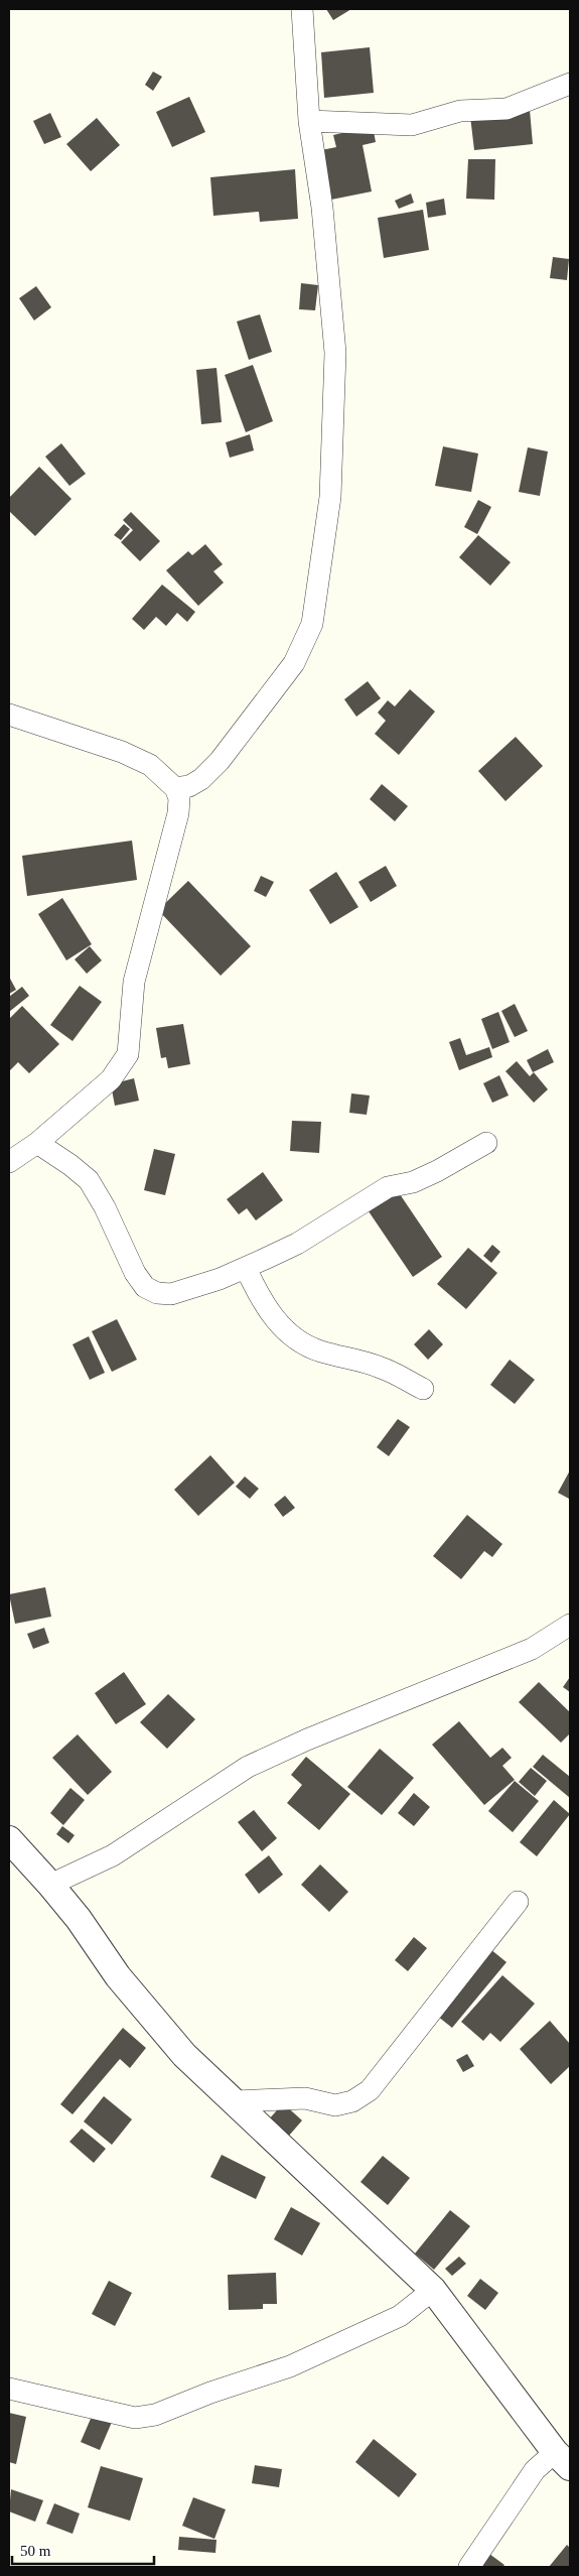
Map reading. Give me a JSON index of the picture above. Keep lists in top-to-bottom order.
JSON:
{
  "scale_bar": "50 m"
}
